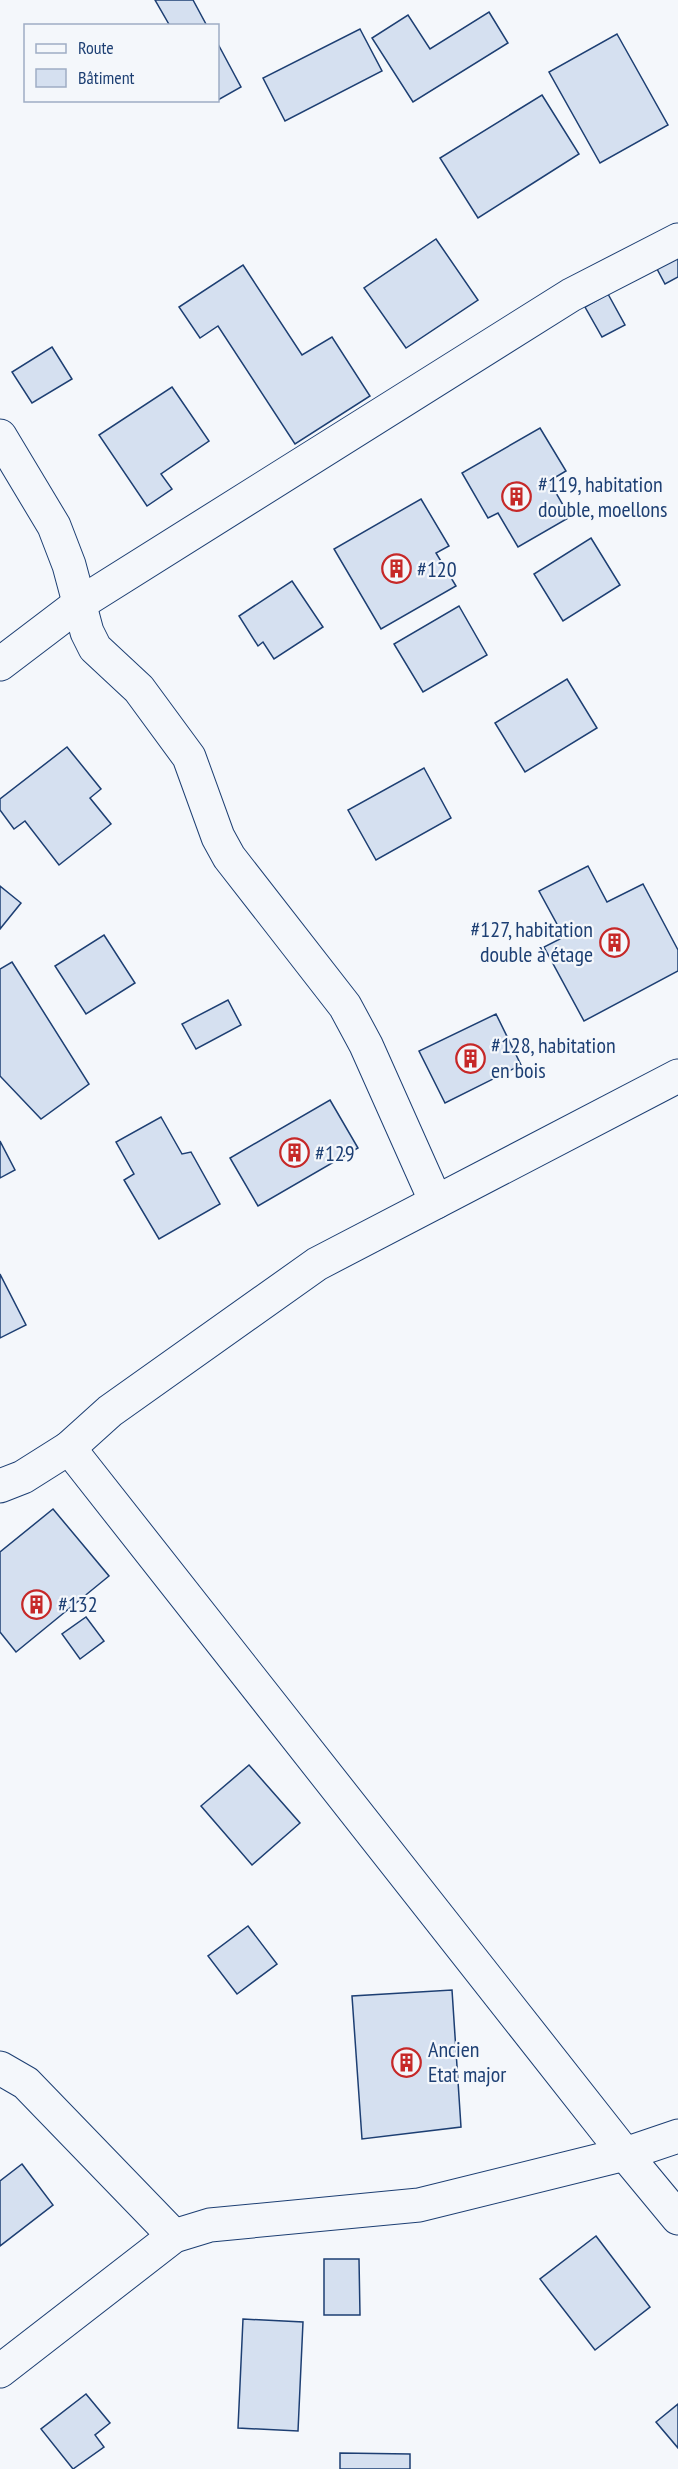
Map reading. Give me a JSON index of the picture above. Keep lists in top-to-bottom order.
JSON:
{
  "places": {
    "building": [
      "#119, habitation double, moellons",
      "#120",
      "#127, habitation double à étage",
      "#128, habitation en bois",
      "#129",
      "#132",
      "Ancien Etat major"
    ]
  },
  "legend": ["Route", "Bâtiment"]
}
